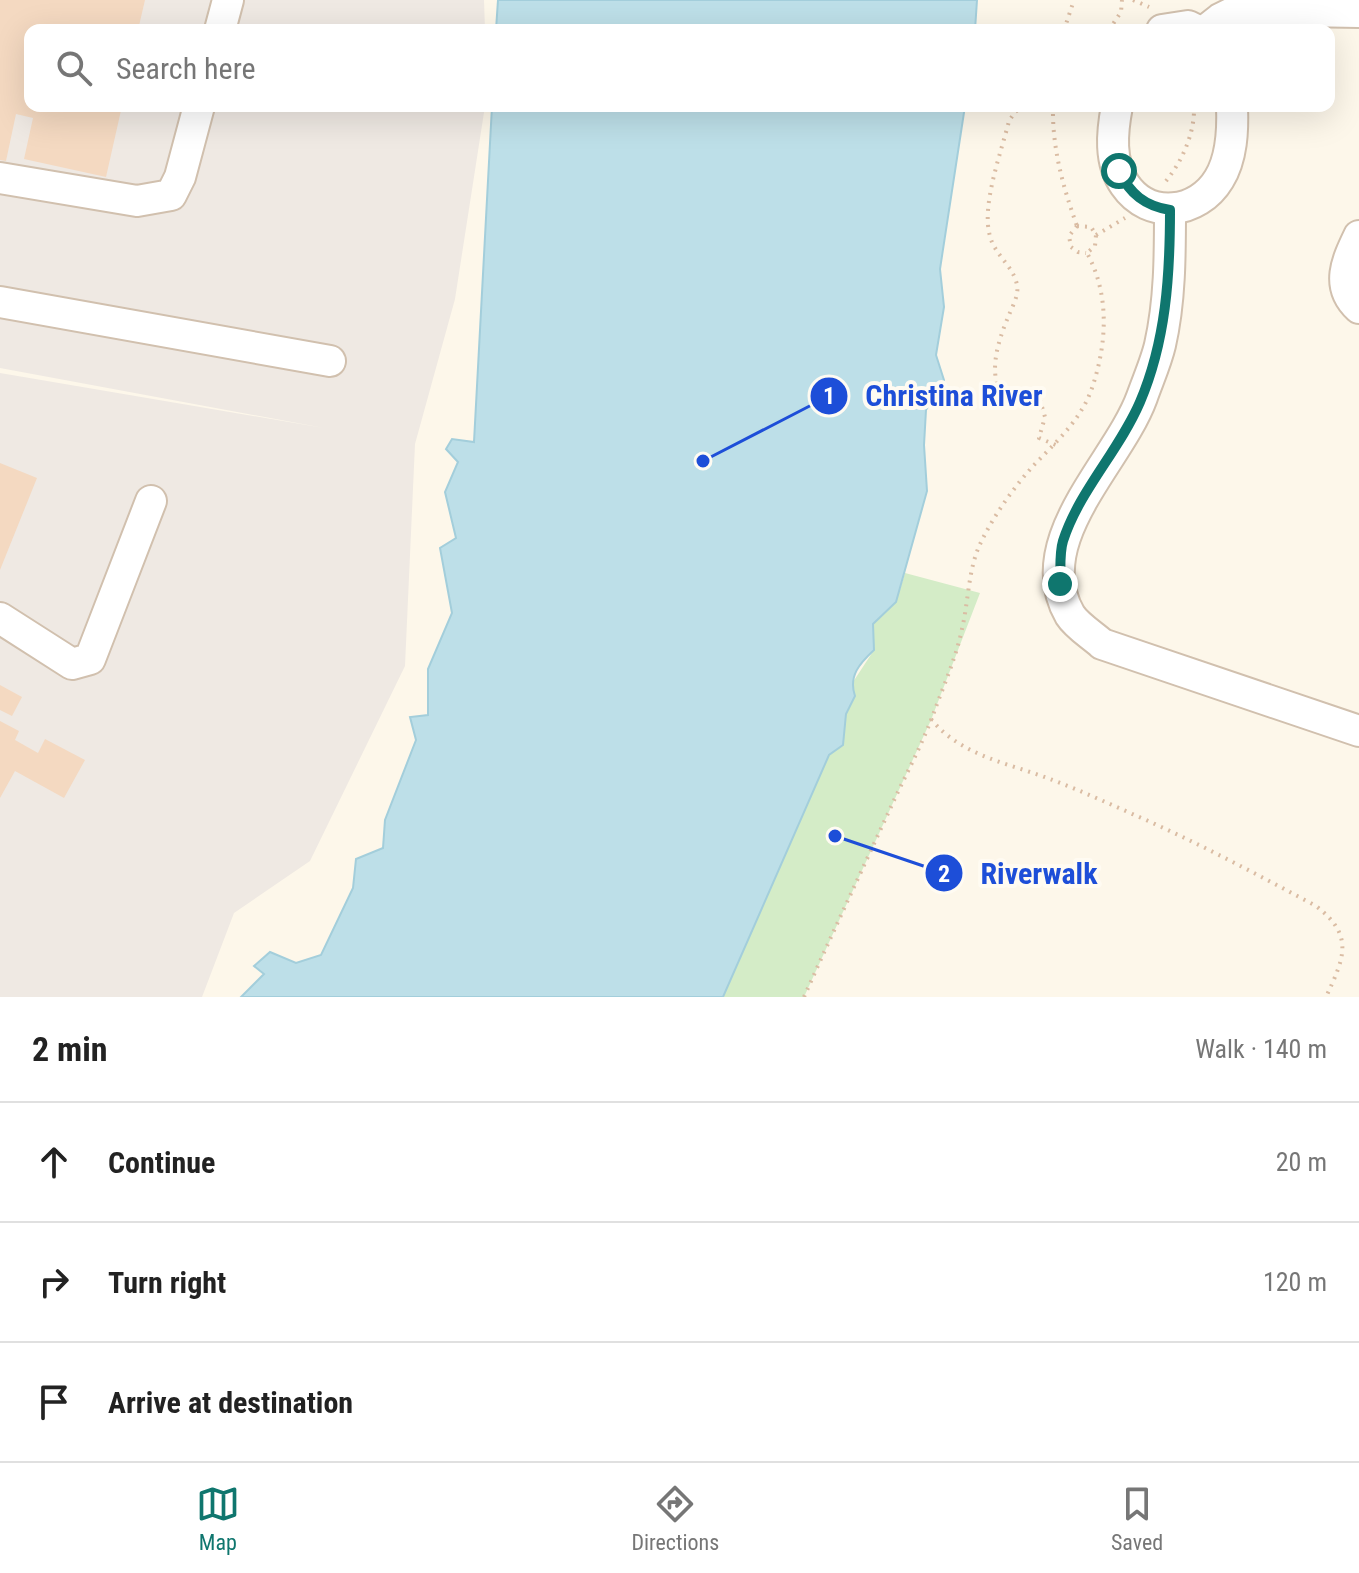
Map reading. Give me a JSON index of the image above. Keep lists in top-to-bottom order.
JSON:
{
  "places": ["Christina River", "Riverwalk"],
  "page": {
    "search": "Search here",
    "heading": ["2 min", "Walk · 140 m"],
    "list": [
      ["Continue", "20 m"],
      ["Turn right", "120 m"],
      "Arrive at destination"
    ],
    "nav": ["Map", "Directions", "Saved"]
  }
}
